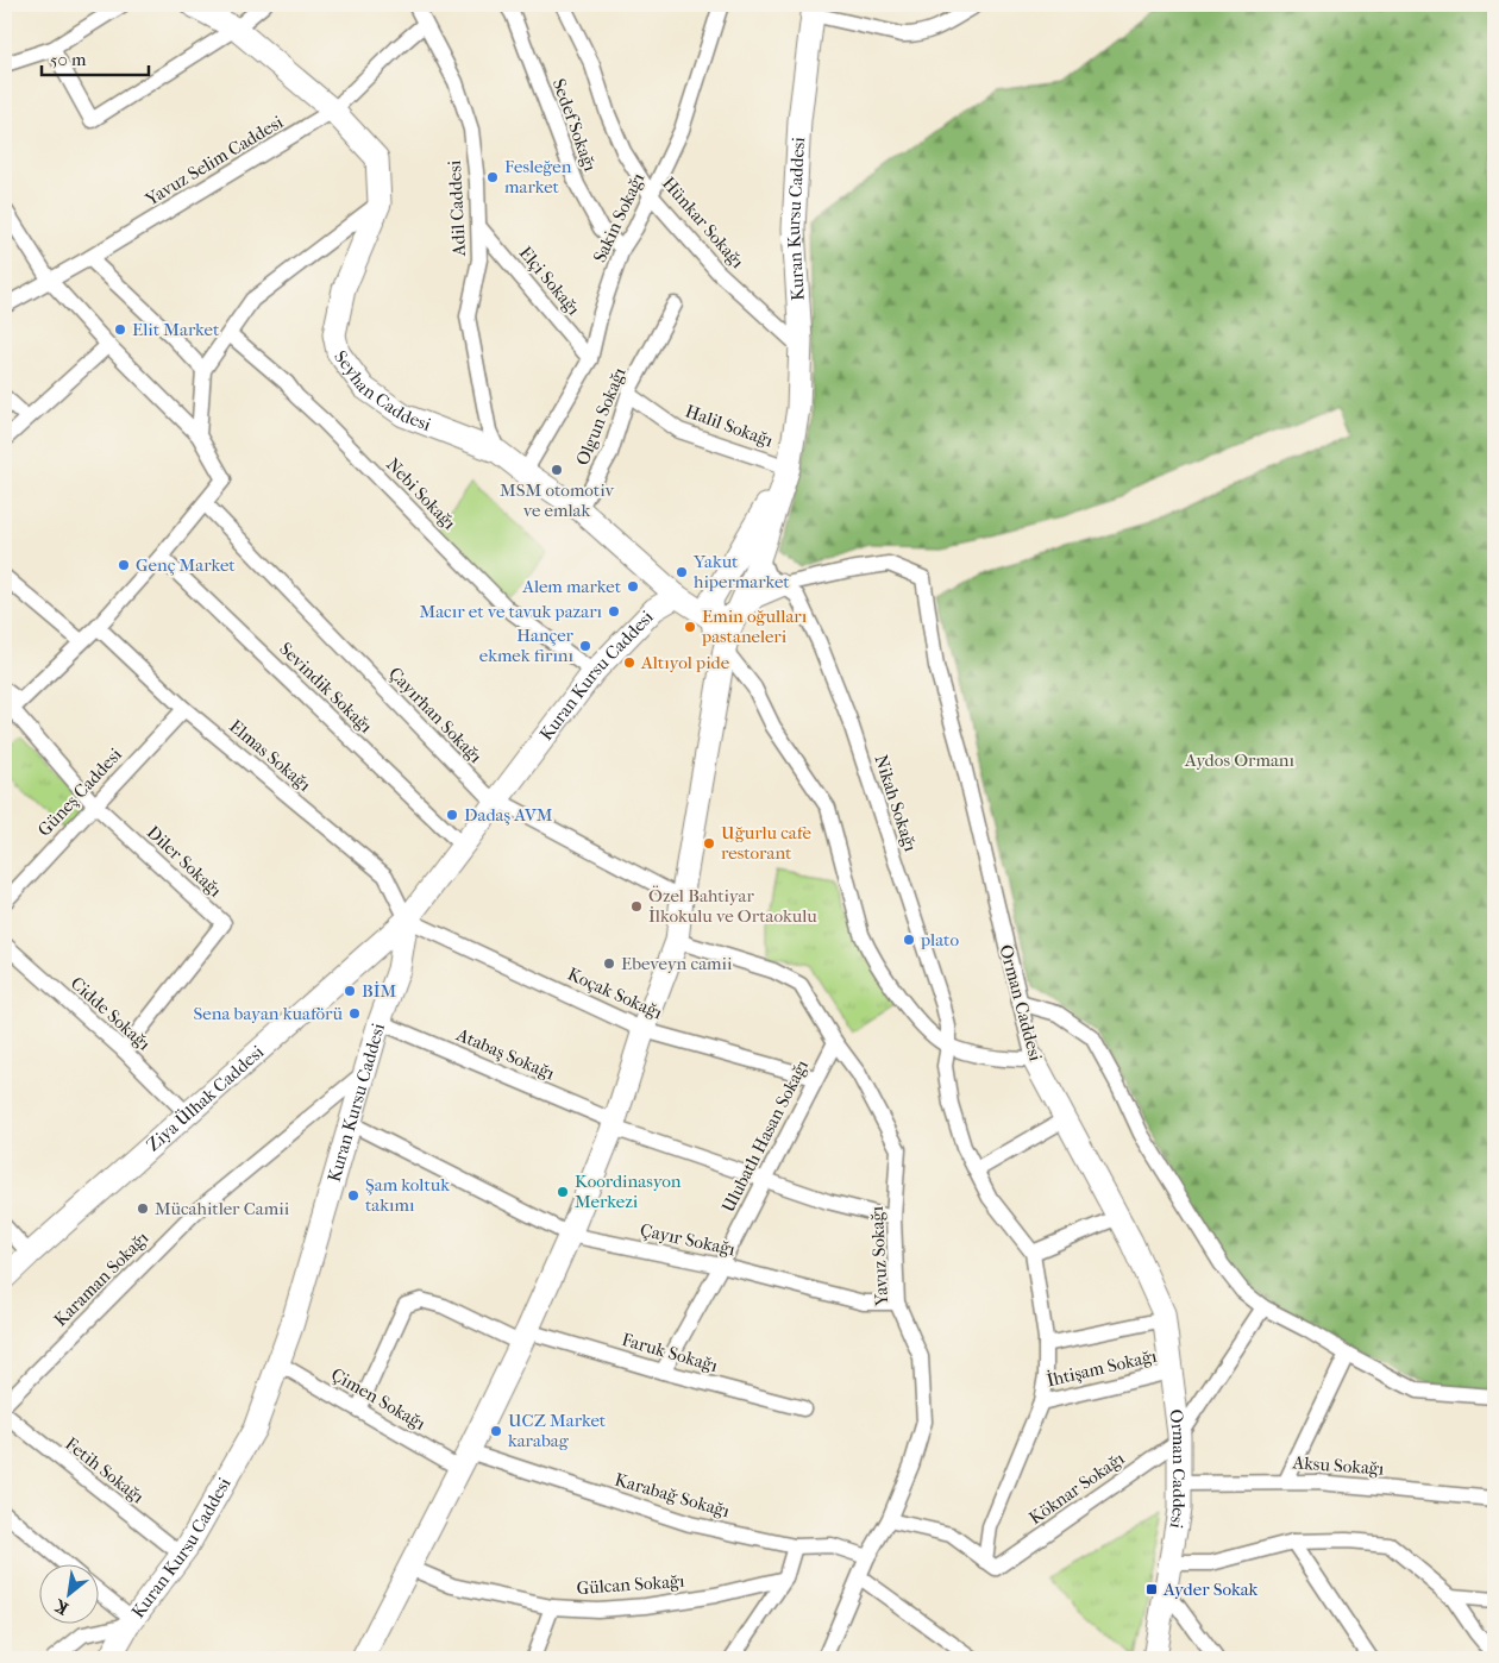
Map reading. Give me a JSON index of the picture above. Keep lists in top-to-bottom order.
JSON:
{
  "streets": {
    "street": [
      "Sedef Sokağı",
      "Yavuz Selim Caddesi",
      "Adil Caddesi",
      "Sakin Sokağı",
      "Kuran Kursu Caddesi",
      "Hünkar Sokağı",
      "Elçi Sokağı",
      "Seyhan Caddesi",
      "Olgun Sokağı",
      "Halil Sokağı",
      "Nebi Sokağı",
      "Sevindik Sokağı",
      "Çayırhan Sokağı",
      "Elmas Sokağı",
      "Güneş Caddesi",
      "Nikah Sokağı",
      "Diler Sokağı",
      "Koçak Sokağı",
      "Orman Caddesi",
      "Cidde Sokağı",
      "Atabaş Sokağı",
      "Ziya Ülhak Caddesi",
      "Ulubatlı Hasan Sokağı",
      "Çayır Sokağı",
      "Yavuz Sokağı",
      "Karaman Sokağı",
      "Faruk Sokağı",
      "İhtişam Sokağı",
      "Çimen Sokağı",
      "Aksu Sokağı",
      "Fetih Sokağı",
      "Köknar Sokağı",
      "Karabağ Sokağı",
      "Gülcan Sokağı"
    ]
  },
  "crossings": [
    ["Sedef Sokağı", "Sakin Sokağı"],
    ["Yavuz Selim Caddesi", "Adil Caddesi"],
    ["Yavuz Selim Caddesi", "Seyhan Caddesi"],
    ["Adil Caddesi", "Elçi Sokağı"],
    ["Adil Caddesi", "Seyhan Caddesi"],
    ["Sakin Sokağı", "Hünkar Sokağı"],
    ["Sakin Sokağı", "Elçi Sokağı"],
    ["Sakin Sokağı", "Seyhan Caddesi"],
    ["Kuran Kursu Caddesi", "Hünkar Sokağı"],
    ["Kuran Kursu Caddesi", "Seyhan Caddesi"],
    ["Kuran Kursu Caddesi", "Halil Sokağı"],
    ["Kuran Kursu Caddesi", "Nebi Sokağı"],
    ["Kuran Kursu Caddesi", "Sevindik Sokağı"],
    ["Kuran Kursu Caddesi", "Çayırhan Sokağı"],
    ["Kuran Kursu Caddesi", "Elmas Sokağı"],
    ["Kuran Kursu Caddesi", "Nikah Sokağı"],
    ["Kuran Kursu Caddesi", "Koçak Sokağı"],
    ["Kuran Kursu Caddesi", "Atabaş Sokağı"],
    ["Kuran Kursu Caddesi", "Ziya Ülhak Caddesi"],
    ["Kuran Kursu Caddesi", "Çayır Sokağı"],
    ["Kuran Kursu Caddesi", "Yavuz Sokağı"],
    ["Kuran Kursu Caddesi", "Karaman Sokağı"],
    ["Kuran Kursu Caddesi", "Faruk Sokağı"],
    ["Kuran Kursu Caddesi", "Çimen Sokağı"],
    ["Kuran Kursu Caddesi", "Fetih Sokağı"],
    ["Kuran Kursu Caddesi", "Karabağ Sokağı"],
    ["Kuran Kursu Caddesi", "Gülcan Sokağı"],
    ["Seyhan Caddesi", "Olgun Sokağı"],
    ["Olgun Sokağı", "Halil Sokağı"],
    ["Elmas Sokağı", "Güneş Caddesi"],
    ["Elmas Sokağı", "Koçak Sokağı"],
    ["Elmas Sokağı", "Ziya Ülhak Caddesi"],
    ["Güneş Caddesi", "Diler Sokağı"],
    ["Nikah Sokağı", "Orman Caddesi"],
    ["Diler Sokağı", "Cidde Sokağı"],
    ["Koçak Sokağı", "Ziya Ülhak Caddesi"],
    ["Koçak Sokağı", "Ulubatlı Hasan Sokağı"],
    ["Orman Caddesi", "İhtişam Sokağı"],
    ["Orman Caddesi", "Aksu Sokağı"],
    ["Orman Caddesi", "Köknar Sokağı"],
    ["Cidde Sokağı", "Ziya Ülhak Caddesi"],
    ["Atabaş Sokağı", "Ulubatlı Hasan Sokağı"],
    ["Atabaş Sokağı", "Yavuz Sokağı"],
    ["Ulubatlı Hasan Sokağı", "Çayır Sokağı"],
    ["Ulubatlı Hasan Sokağı", "Yavuz Sokağı"],
    ["Ulubatlı Hasan Sokağı", "Faruk Sokağı"],
    ["Çayır Sokağı", "Yavuz Sokağı"],
    ["Yavuz Sokağı", "Karabağ Sokağı"],
    ["Faruk Sokağı", "Çimen Sokağı"],
    ["Çimen Sokağı", "Karabağ Sokağı"]
  ],
  "parks": ["Aydos Ormanı"],
  "places": {
    "other": [
      "Fesleğen market",
      "Elit Market",
      "MSM otomotiv ve emlak",
      "Genç Market",
      "Yakut hipermarket",
      "Alem market",
      "Macır et ve tavuk pazarı",
      "Emin oğulları pastaneleri",
      "Hançer ekmek fırını",
      "Altıyol pide",
      "Dadaş AVM",
      "Uğurlu cafe restorant",
      "Özel Bahtiyar İlkokulu ve Ortaokulu",
      "plato",
      "Ebeveyn camii",
      "BİM",
      "Sena bayan kuaförü",
      "Koordinasyon Merkezi",
      "Şam koltuk takımı",
      "Mücahitler Camii",
      "UCZ Market karabag"
    ],
    "transit": ["Ayder Sokak"]
  },
  "scale_bar": "50 m",
  "north": "bottom left"
}
